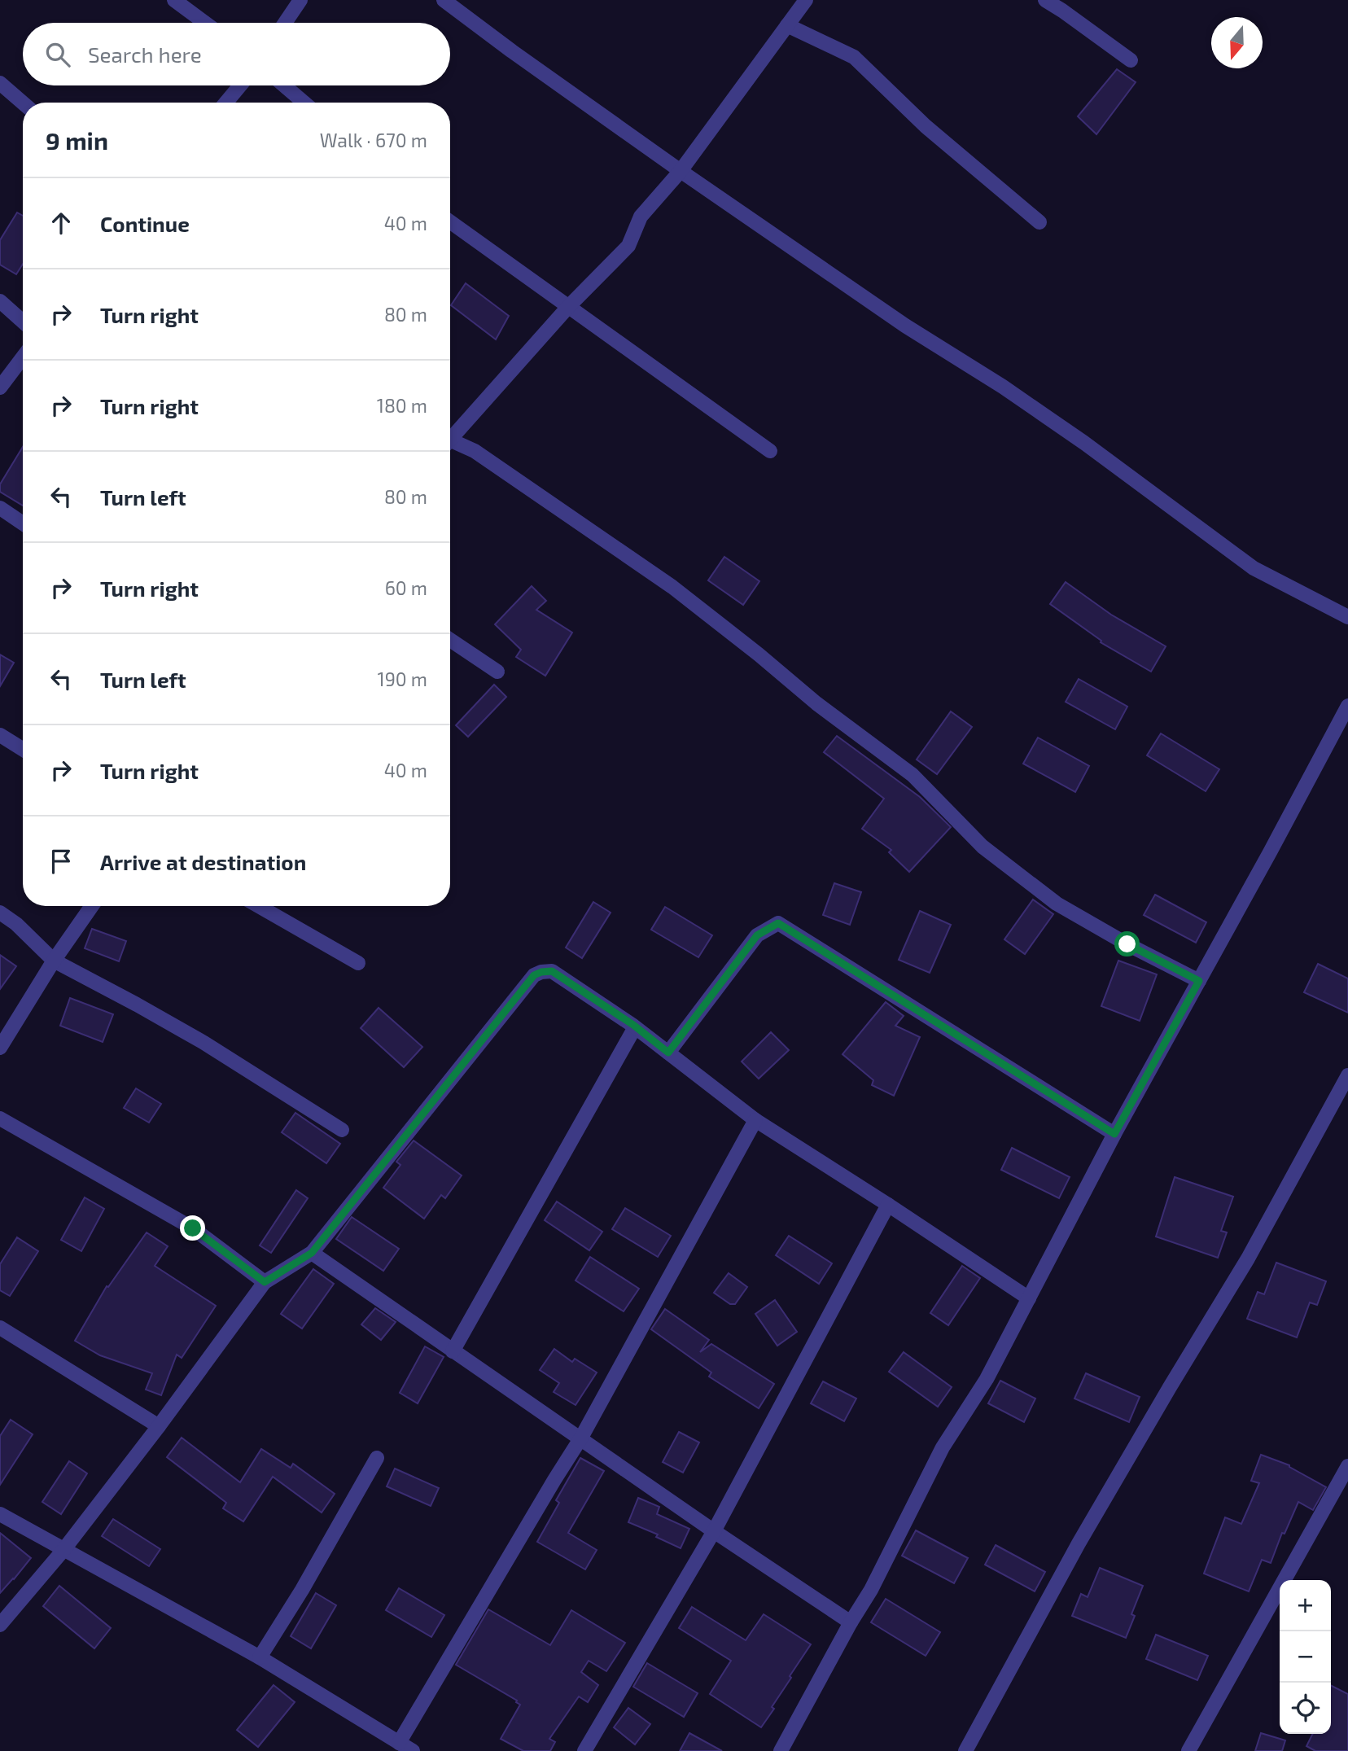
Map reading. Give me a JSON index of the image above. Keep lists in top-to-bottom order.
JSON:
{
  "north": "bottom",
  "page": {
    "search": "Search here",
    "heading": ["9 min", "Walk · 670 m"],
    "list": [
      ["Continue", "40 m"],
      ["Turn right", "80 m"],
      ["Turn right", "180 m"],
      ["Turn left", "80 m"],
      ["Turn right", "60 m"],
      ["Turn left", "190 m"],
      ["Turn right", "40 m"],
      "Arrive at destination"
    ],
    "map_buttons": ["+", "−"]
  }
}
